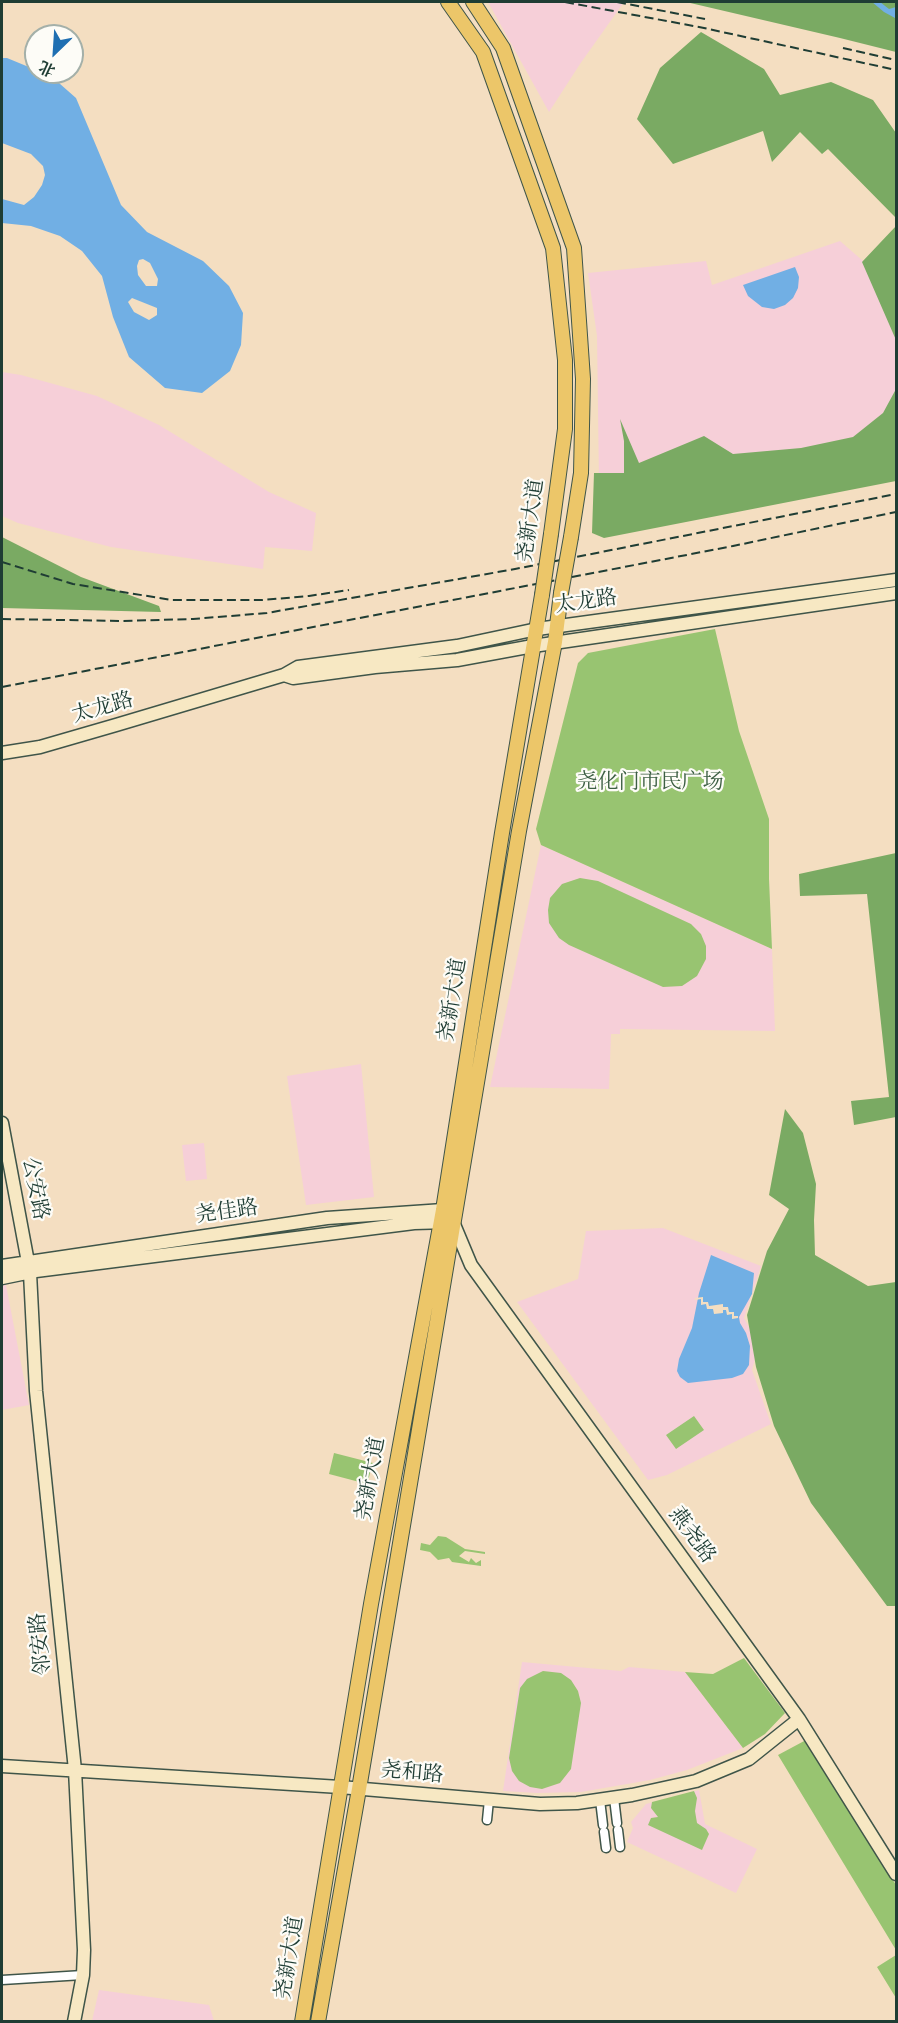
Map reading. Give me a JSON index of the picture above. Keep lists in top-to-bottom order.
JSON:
{
  "streets": {
    "main road": [
      "尧新大道",
      "太龙路",
      "公安路",
      "尧佳路",
      "燕尧路",
      "邻安路",
      "尧和路"
    ]
  },
  "crossings": [
    ["尧新大道", "太龙路"],
    ["尧新大道", "尧佳路"],
    ["尧新大道", "燕尧路"],
    ["尧新大道", "尧和路"],
    ["公安路", "尧佳路"],
    ["公安路", "邻安路"],
    ["尧佳路", "燕尧路"],
    ["尧佳路", "邻安路"],
    ["燕尧路", "尧和路"],
    ["邻安路", "尧和路"]
  ],
  "parks": ["尧化门市民广场"],
  "north": "bottom left"
}
